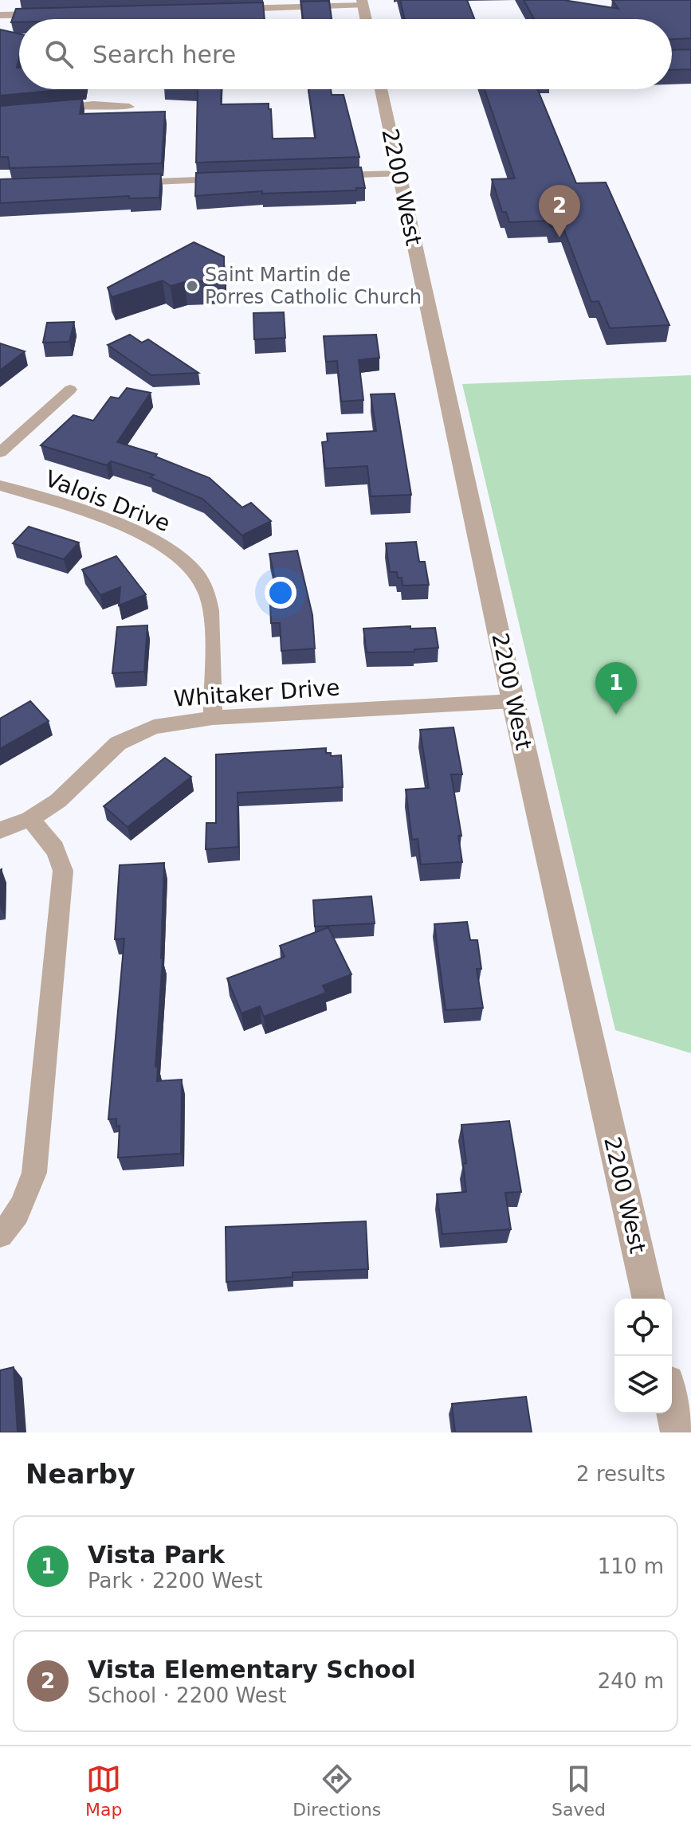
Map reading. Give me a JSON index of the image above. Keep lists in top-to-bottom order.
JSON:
{
  "streets": {
    "street": ["2200 West", "Valois Drive", "Whitaker Drive"]
  },
  "crossings": [
    ["2200 West", "Whitaker Drive"],
    ["Valois Drive", "Whitaker Drive"]
  ],
  "places": ["Saint Martin de Porres Catholic Church"],
  "page": {
    "search": "Search here",
    "pins": ["2", "1"],
    "heading": ["Nearby", "2 results"],
    "list": [
      {
        "mark": "1",
        "name": "Vista Park",
        "note": "Park · 2200 West",
        "value": "110 m"
      },
      {
        "mark": "2",
        "name": "Vista Elementary School",
        "note": "School · 2200 West",
        "value": "240 m"
      }
    ],
    "nav": ["Map", "Directions", "Saved"]
  }
}
